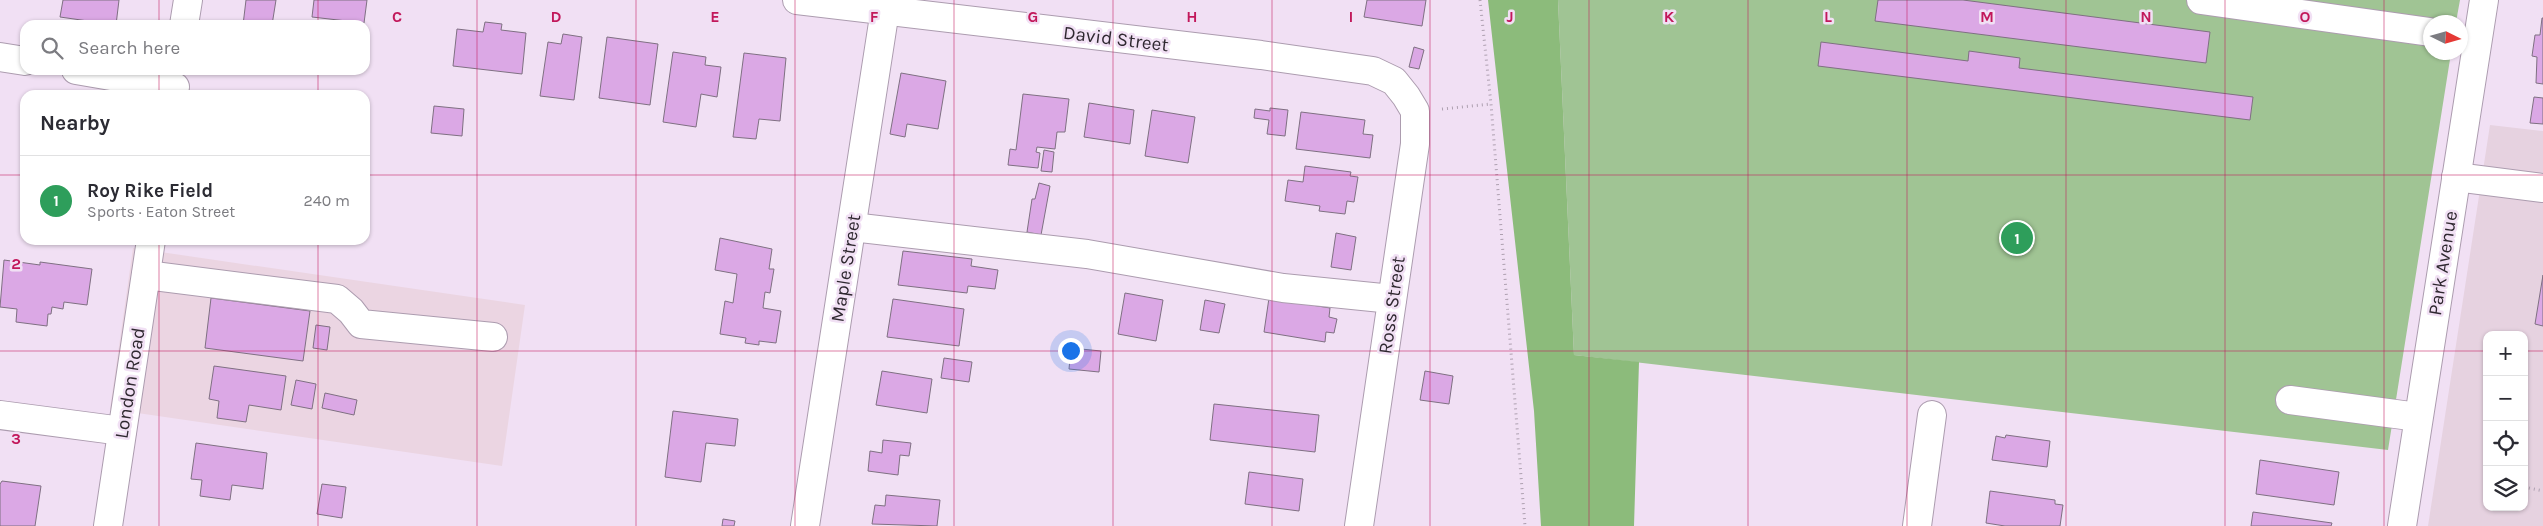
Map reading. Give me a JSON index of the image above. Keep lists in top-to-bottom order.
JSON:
{
  "streets": {
    "street": [
      "David Street",
      "Park Avenue",
      "Maple Street",
      "Ross Street",
      "London Road"
    ]
  },
  "crossings": [
    ["David Street", "Maple Street"],
    ["David Street", "Ross Street"]
  ],
  "north": "right",
  "page": {
    "search": "Search here",
    "heading": "Nearby",
    "list": [
      {
        "mark": "1",
        "name": "Roy Rike Field",
        "note": "Sports · Eaton Street",
        "value": "240 m"
      }
    ],
    "pins": "1",
    "map_buttons": ["+", "−"]
  },
  "grid": {
    "columns": [
      "C",
      "D",
      "E",
      "F",
      "G",
      "H",
      "I",
      "J",
      "K",
      "L",
      "M",
      "N",
      "O"
    ],
    "rows": ["2", "3"]
  }
}
